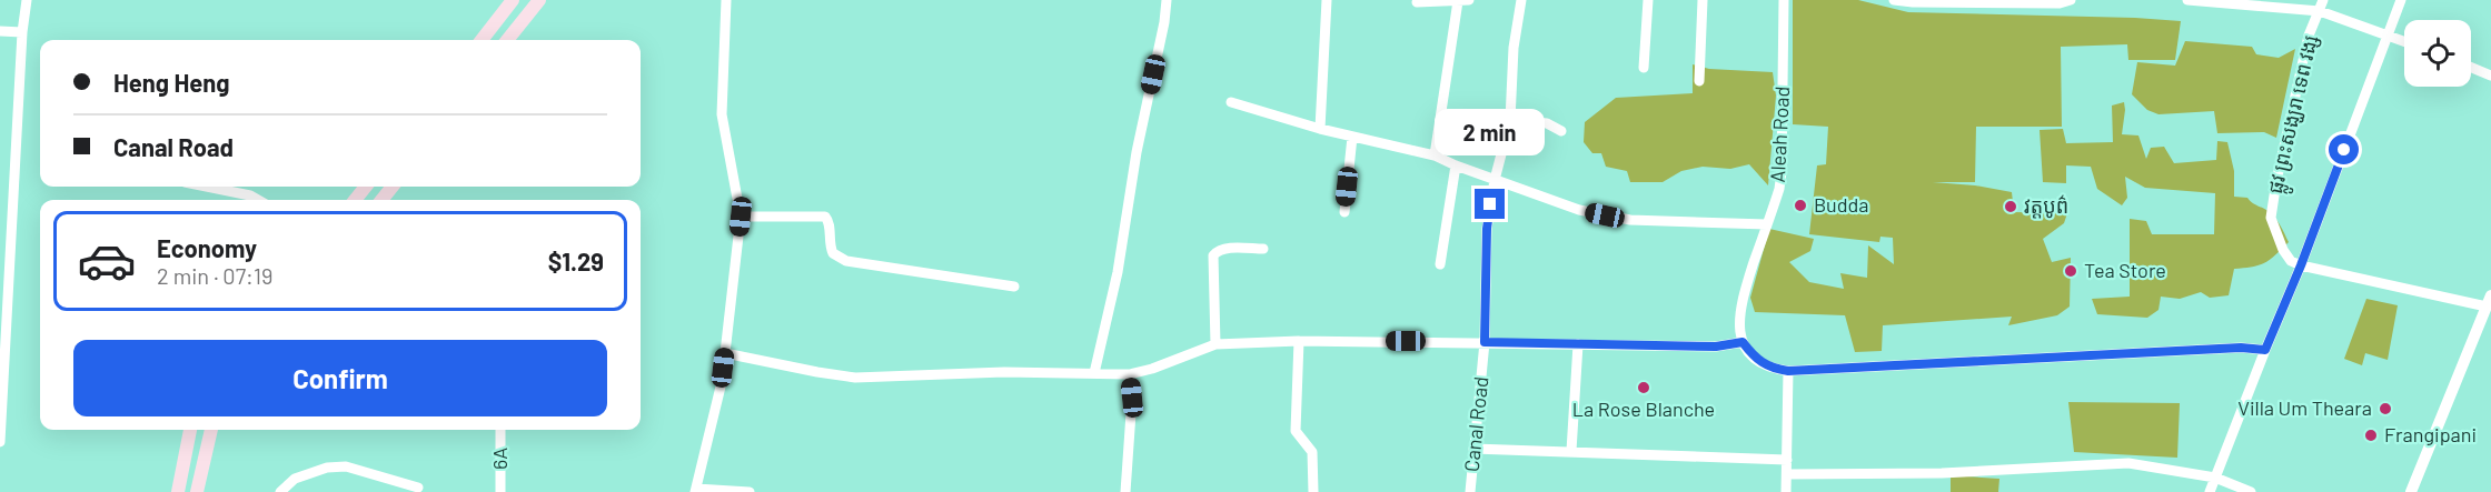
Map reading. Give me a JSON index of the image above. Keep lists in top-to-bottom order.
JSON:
{
  "streets": {
    "street": [
      "ផ្លូវ ព្រះសង្ឃរា ទេព វង្ស",
      "Aleah Road",
      "Canal Road",
      "6A"
    ]
  },
  "places": [
    "Budda",
    "វត្តបូព៌",
    "Tea Store",
    "La Rose Blanche",
    "Villa Um Theara",
    "Frangipani"
  ],
  "page": {
    "banner": ["Heng Heng", "Canal Road"],
    "bubble": "2 min",
    "list": [
      {
        "name": "Economy",
        "note": "2 min · 07:19",
        "value": "$1.29"
      }
    ],
    "buttons": "Confirm"
  }
}
